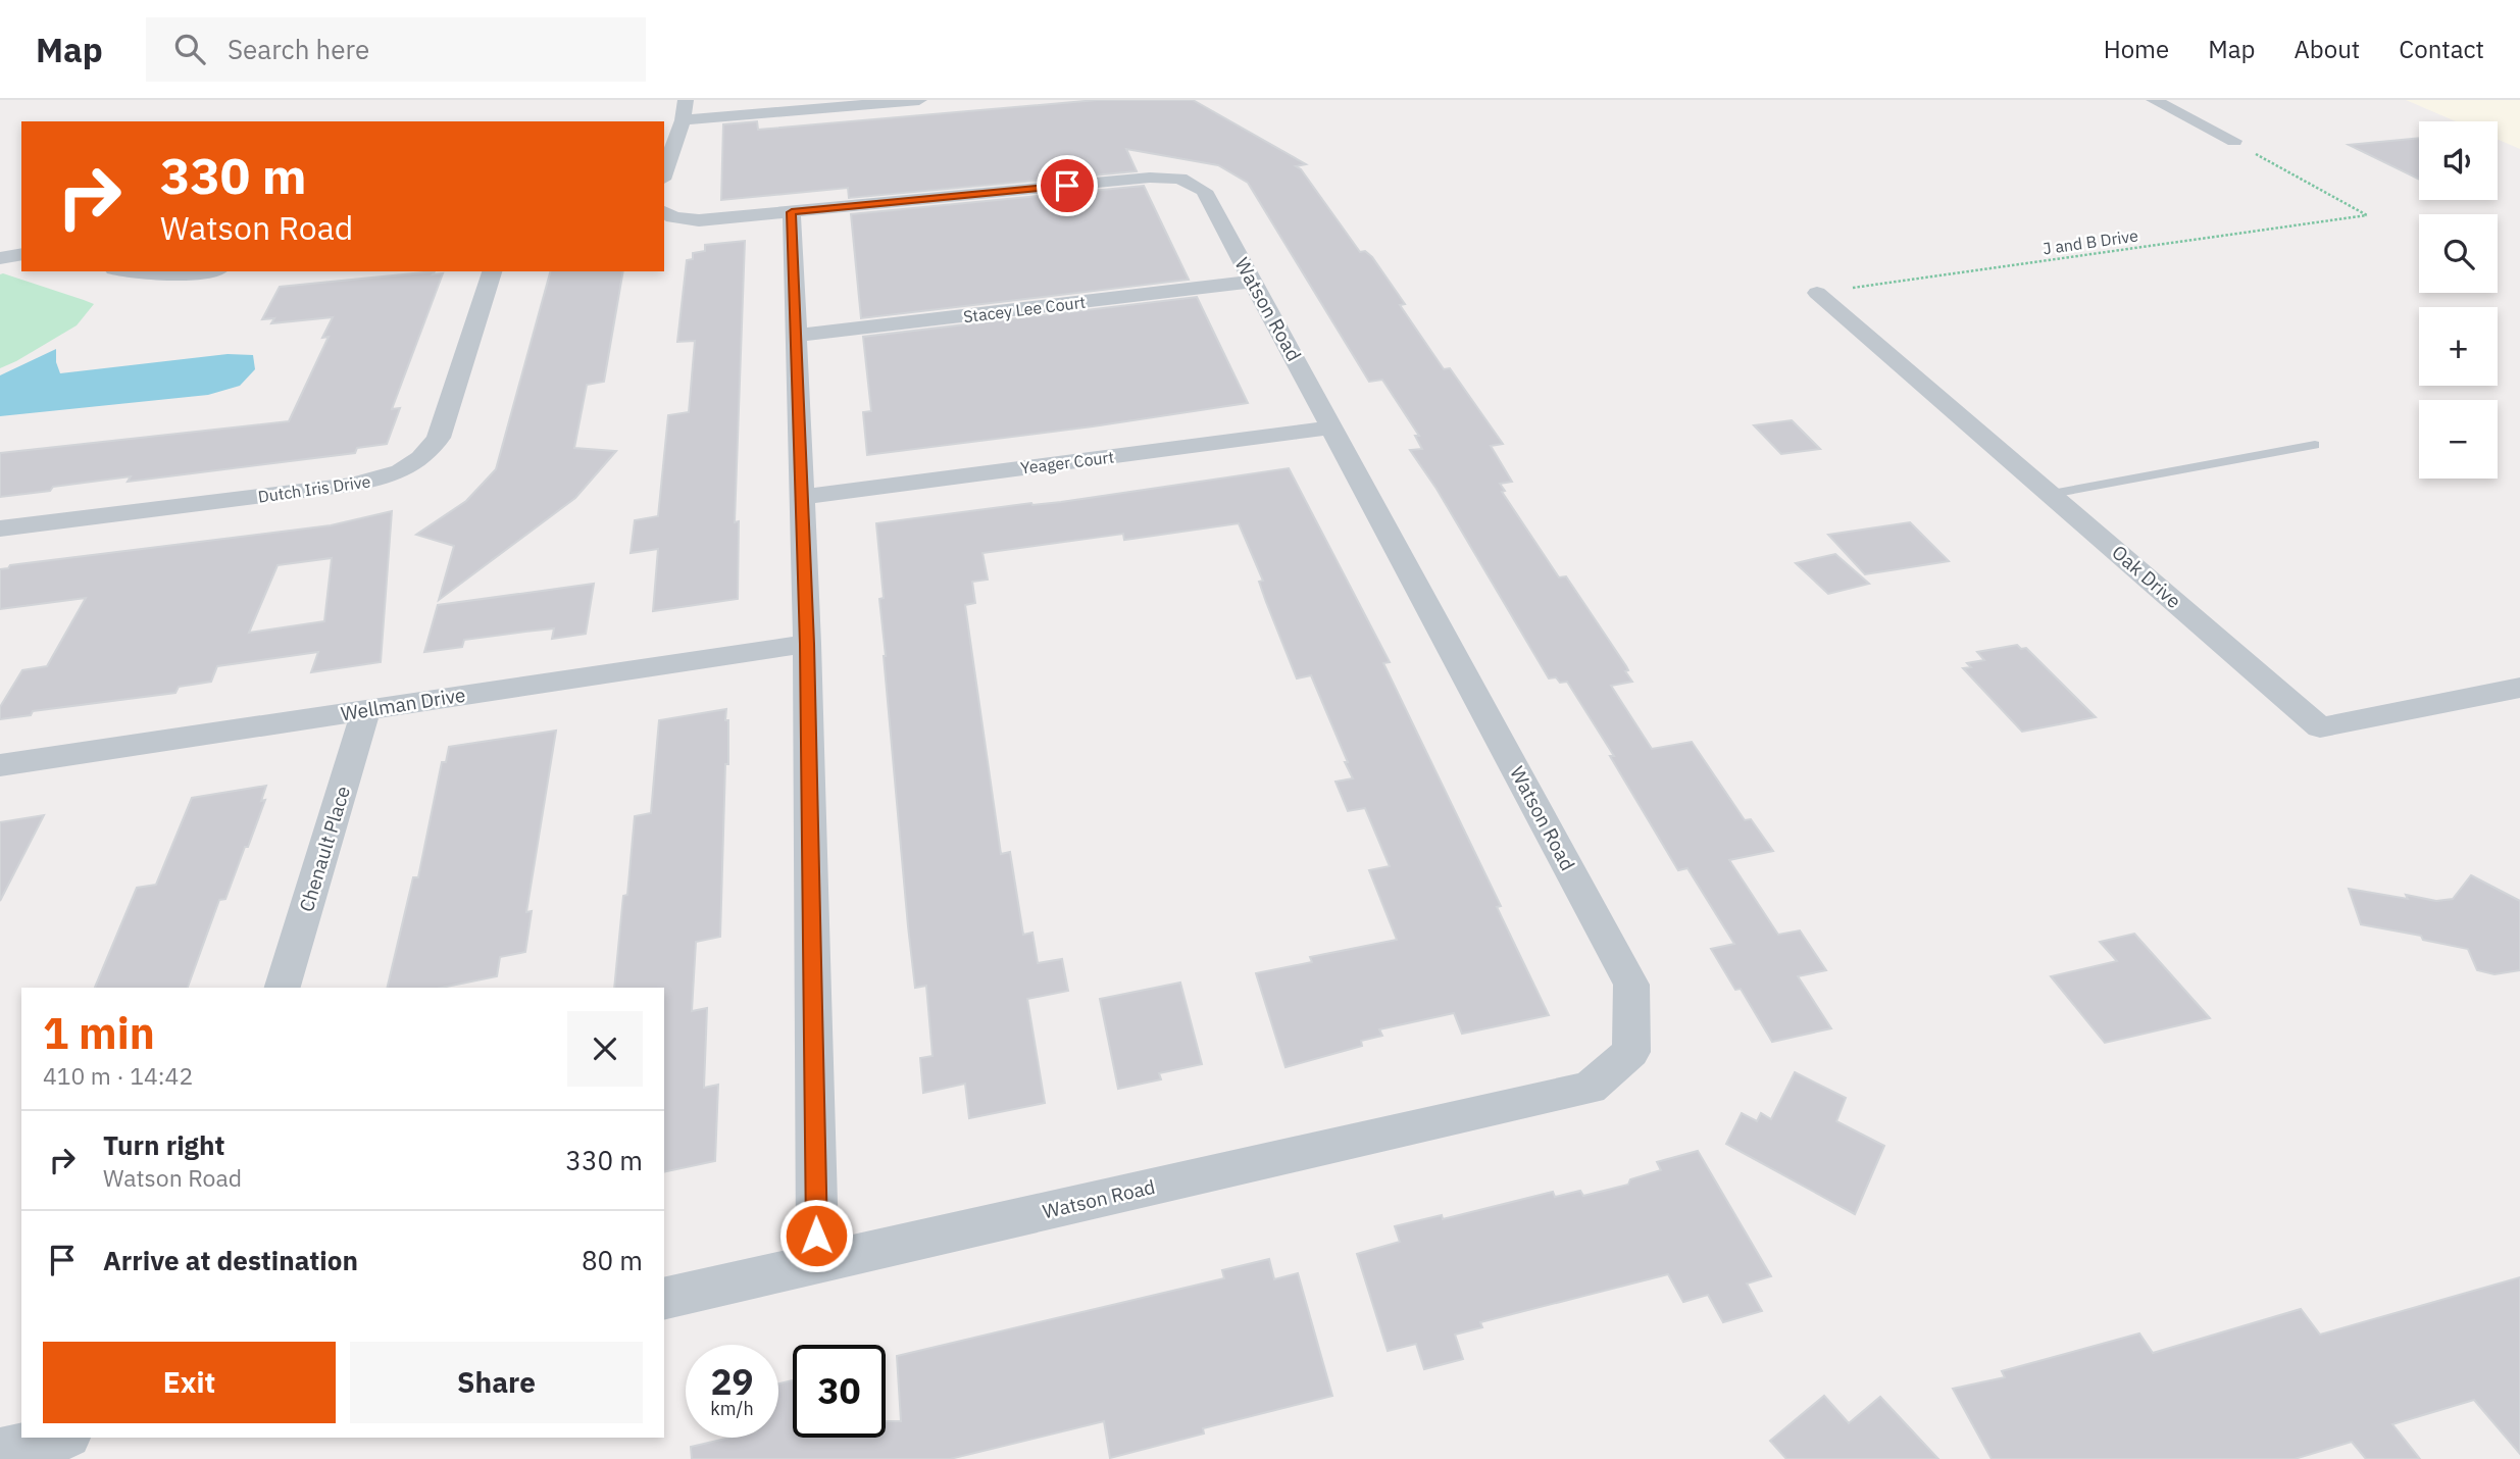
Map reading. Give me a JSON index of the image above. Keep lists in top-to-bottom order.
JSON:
{
  "streets": {
    "street": [
      "Stacey Lee Court",
      "Watson Road",
      "Yeager Court",
      "Dutch Iris Drive",
      "Oak Drive",
      "Wellman Drive",
      "Chenault Place"
    ],
    "path": ["J and B Drive"]
  },
  "crossings": [
    ["J and B Drive", "Oak Drive"],
    ["Stacey Lee Court", "Watson Road"],
    ["Watson Road", "Yeager Court"],
    ["Wellman Drive", "Chenault Place"]
  ],
  "page": {
    "header": "Map",
    "search": "Search here",
    "nav": [
      "Home",
      "Map",
      "About",
      "Contact"
    ],
    "map_buttons": ["+", "−"],
    "turn": ["330 m", "Watson Road"],
    "heading": ["1 min", "410 m · 14:42"],
    "list": [
      {
        "name": "Turn right",
        "note": "Watson Road",
        "value": "330 m"
      },
      {
        "name": "Arrive at destination",
        "value": "80 m"
      }
    ],
    "buttons": ["Exit", "Share"],
    "speed": "29 km/h",
    "limit": "30"
  }
}
